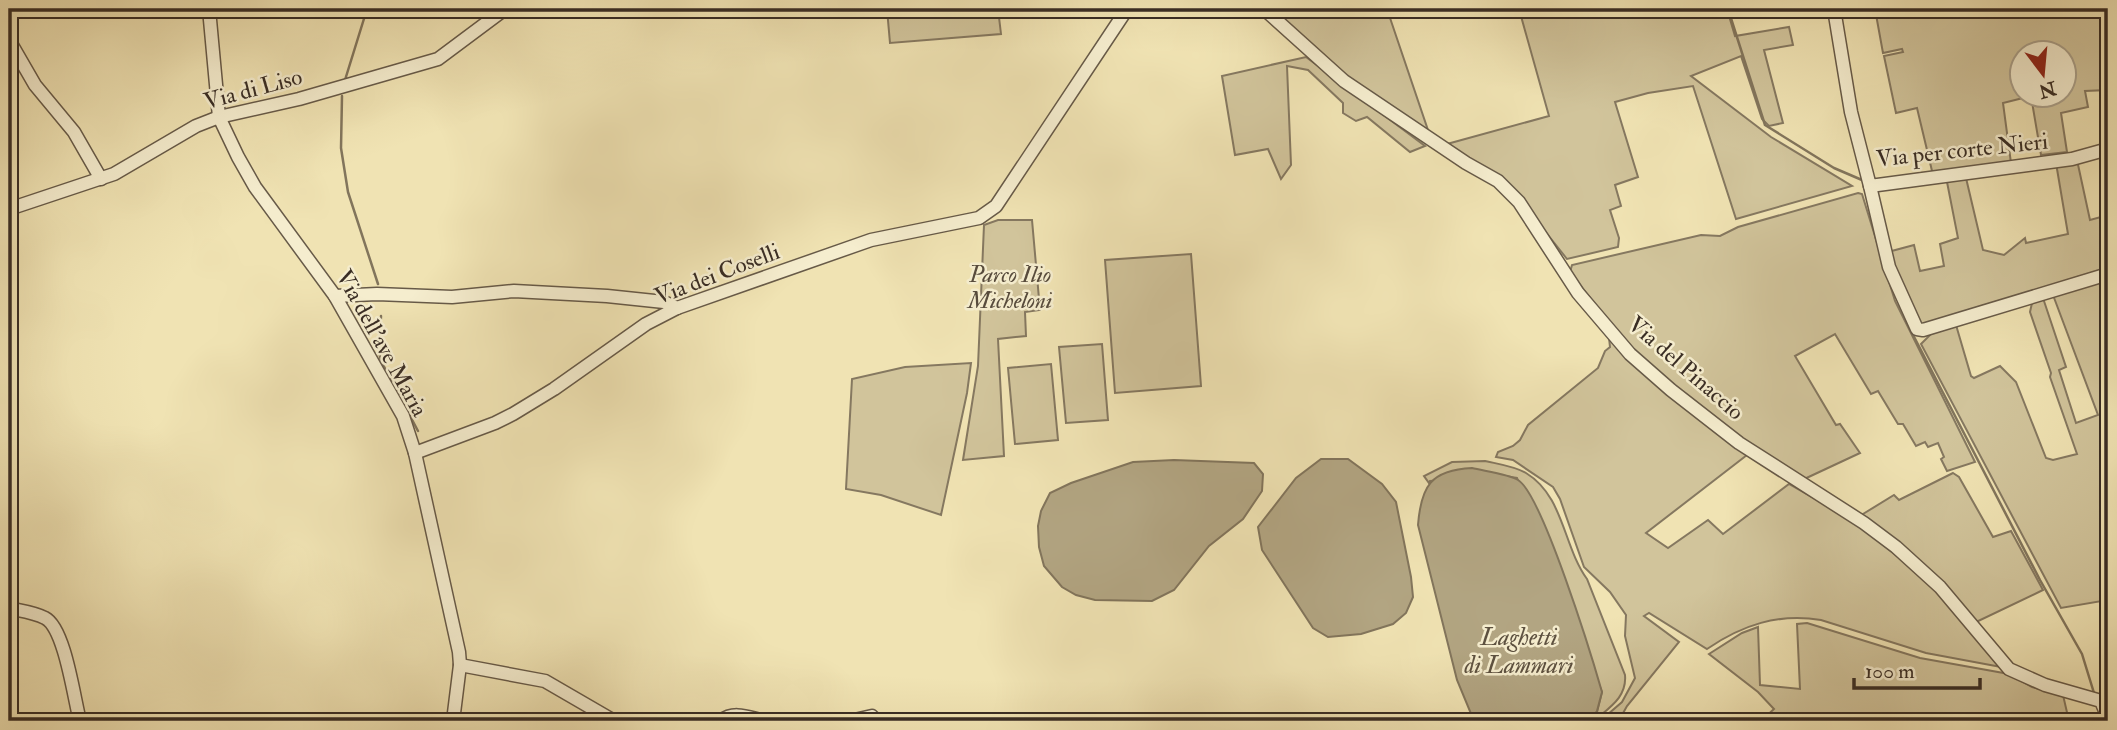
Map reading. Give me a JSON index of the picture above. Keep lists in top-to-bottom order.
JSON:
{
  "streets": {
    "street": [
      "Via di Liso",
      "Via per corte Nieri",
      "Via dei Coselli",
      "Via dell'ave Maria",
      "Via del Pinaccio"
    ]
  },
  "crossings": [
    ["Via di Liso", "Via dell'ave Maria"],
    ["Via dei Coselli", "Via dell'ave Maria"]
  ],
  "water": ["Laghetti di Lammari"],
  "parks": ["Parco Ilio Micheloni"],
  "scale_bar": "100 m",
  "north": "bottom"
}
